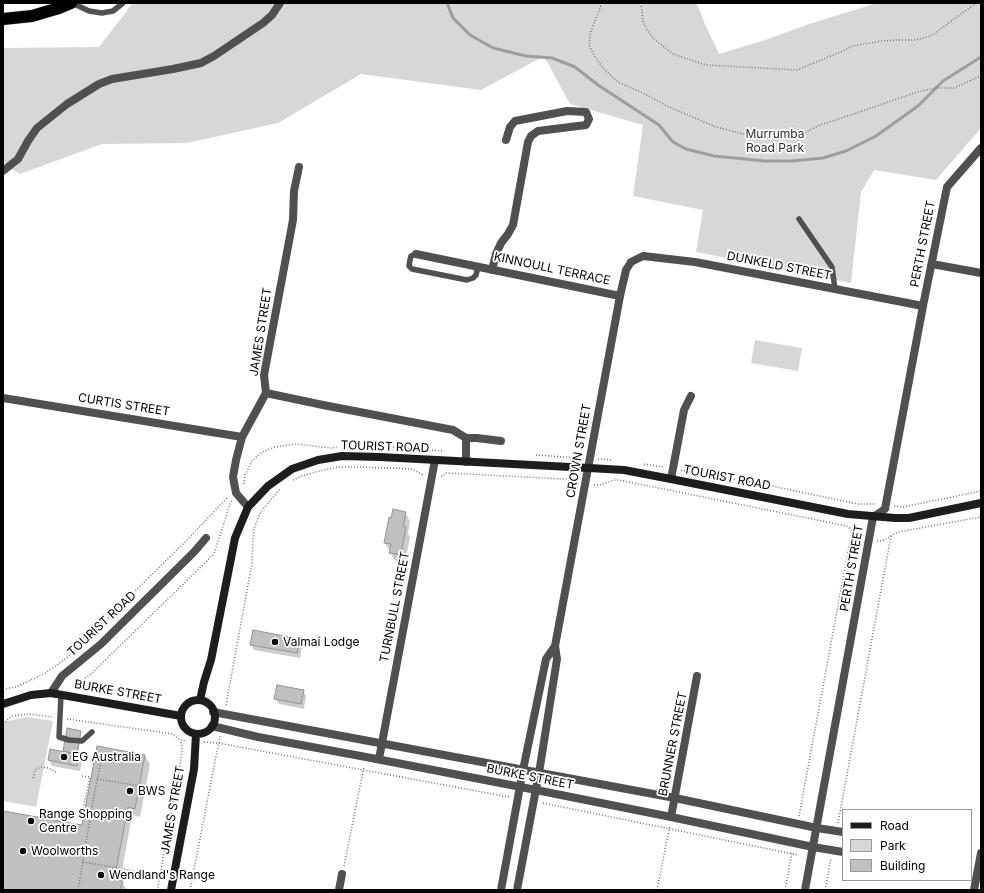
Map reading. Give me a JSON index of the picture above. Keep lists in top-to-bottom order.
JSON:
{
  "streets": {
    "street": [
      "PERTH STREET",
      "DUNKELD STREET",
      "KINNOULL TERRACE",
      "JAMES STREET",
      "CURTIS STREET",
      "TOURIST ROAD",
      "CROWN STREET",
      "TURNBULL STREET",
      "BURKE STREET",
      "BRUNNER STREET"
    ]
  },
  "crossings": [
    ["PERTH STREET", "DUNKELD STREET"],
    ["PERTH STREET", "TOURIST ROAD"],
    ["PERTH STREET", "BURKE STREET"],
    ["DUNKELD STREET", "CROWN STREET"],
    ["KINNOULL TERRACE", "CROWN STREET"],
    ["JAMES STREET", "CURTIS STREET"],
    ["JAMES STREET", "TOURIST ROAD"],
    ["JAMES STREET", "BURKE STREET"],
    ["TOURIST ROAD", "CROWN STREET"],
    ["TOURIST ROAD", "TURNBULL STREET"],
    ["TOURIST ROAD", "BURKE STREET"],
    ["CROWN STREET", "BURKE STREET"],
    ["TURNBULL STREET", "BURKE STREET"],
    ["BURKE STREET", "BRUNNER STREET"]
  ],
  "parks": ["Murrumba Road Park"],
  "places": [
    "Valmai Lodge",
    "EG Australia",
    "BWS",
    "Range Shopping Centre",
    "Woolworths",
    "Wendland's Range"
  ],
  "legend": ["Road", "Park", "Building"]
}
